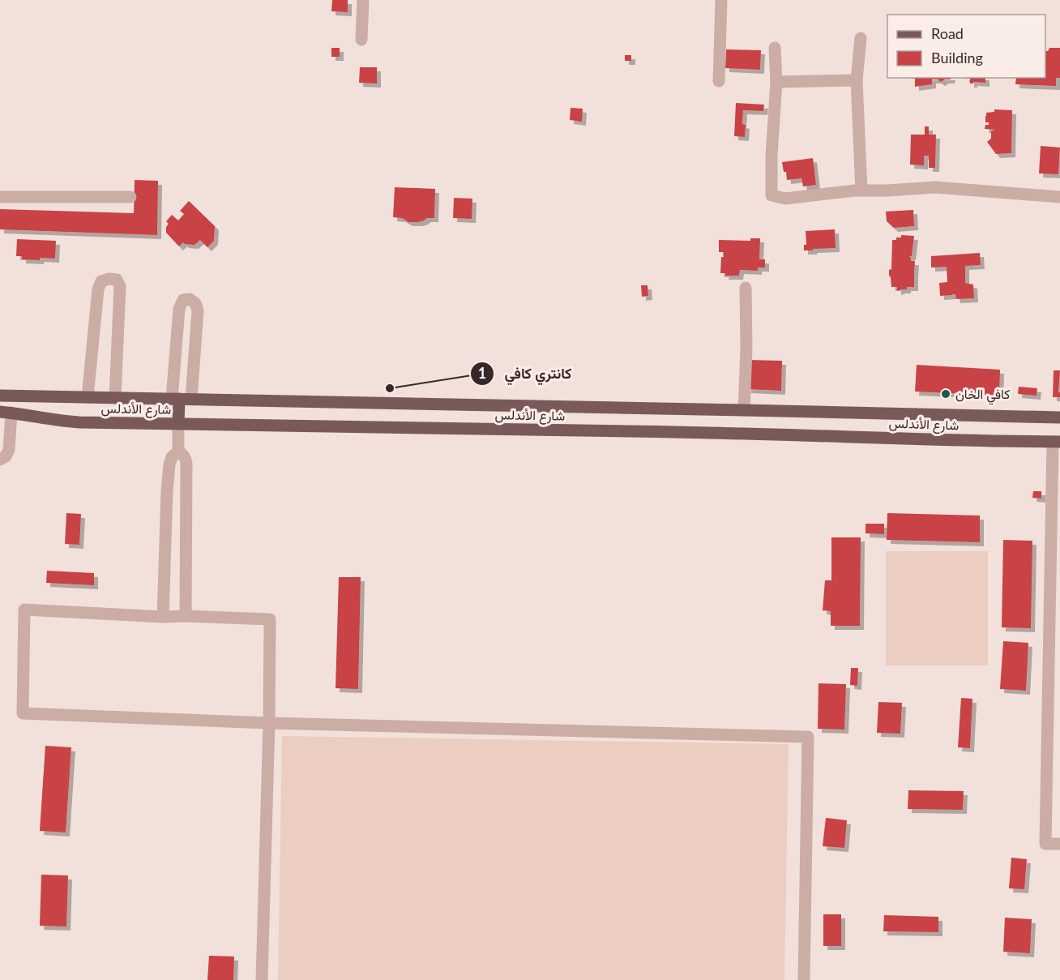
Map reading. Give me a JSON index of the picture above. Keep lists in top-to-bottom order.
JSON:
{
  "streets": {
    "main road": ["شارع الأندلس"]
  },
  "places": ["كانتري كافي", "كافي الخان"],
  "legend": ["Road", "Building"]
}
